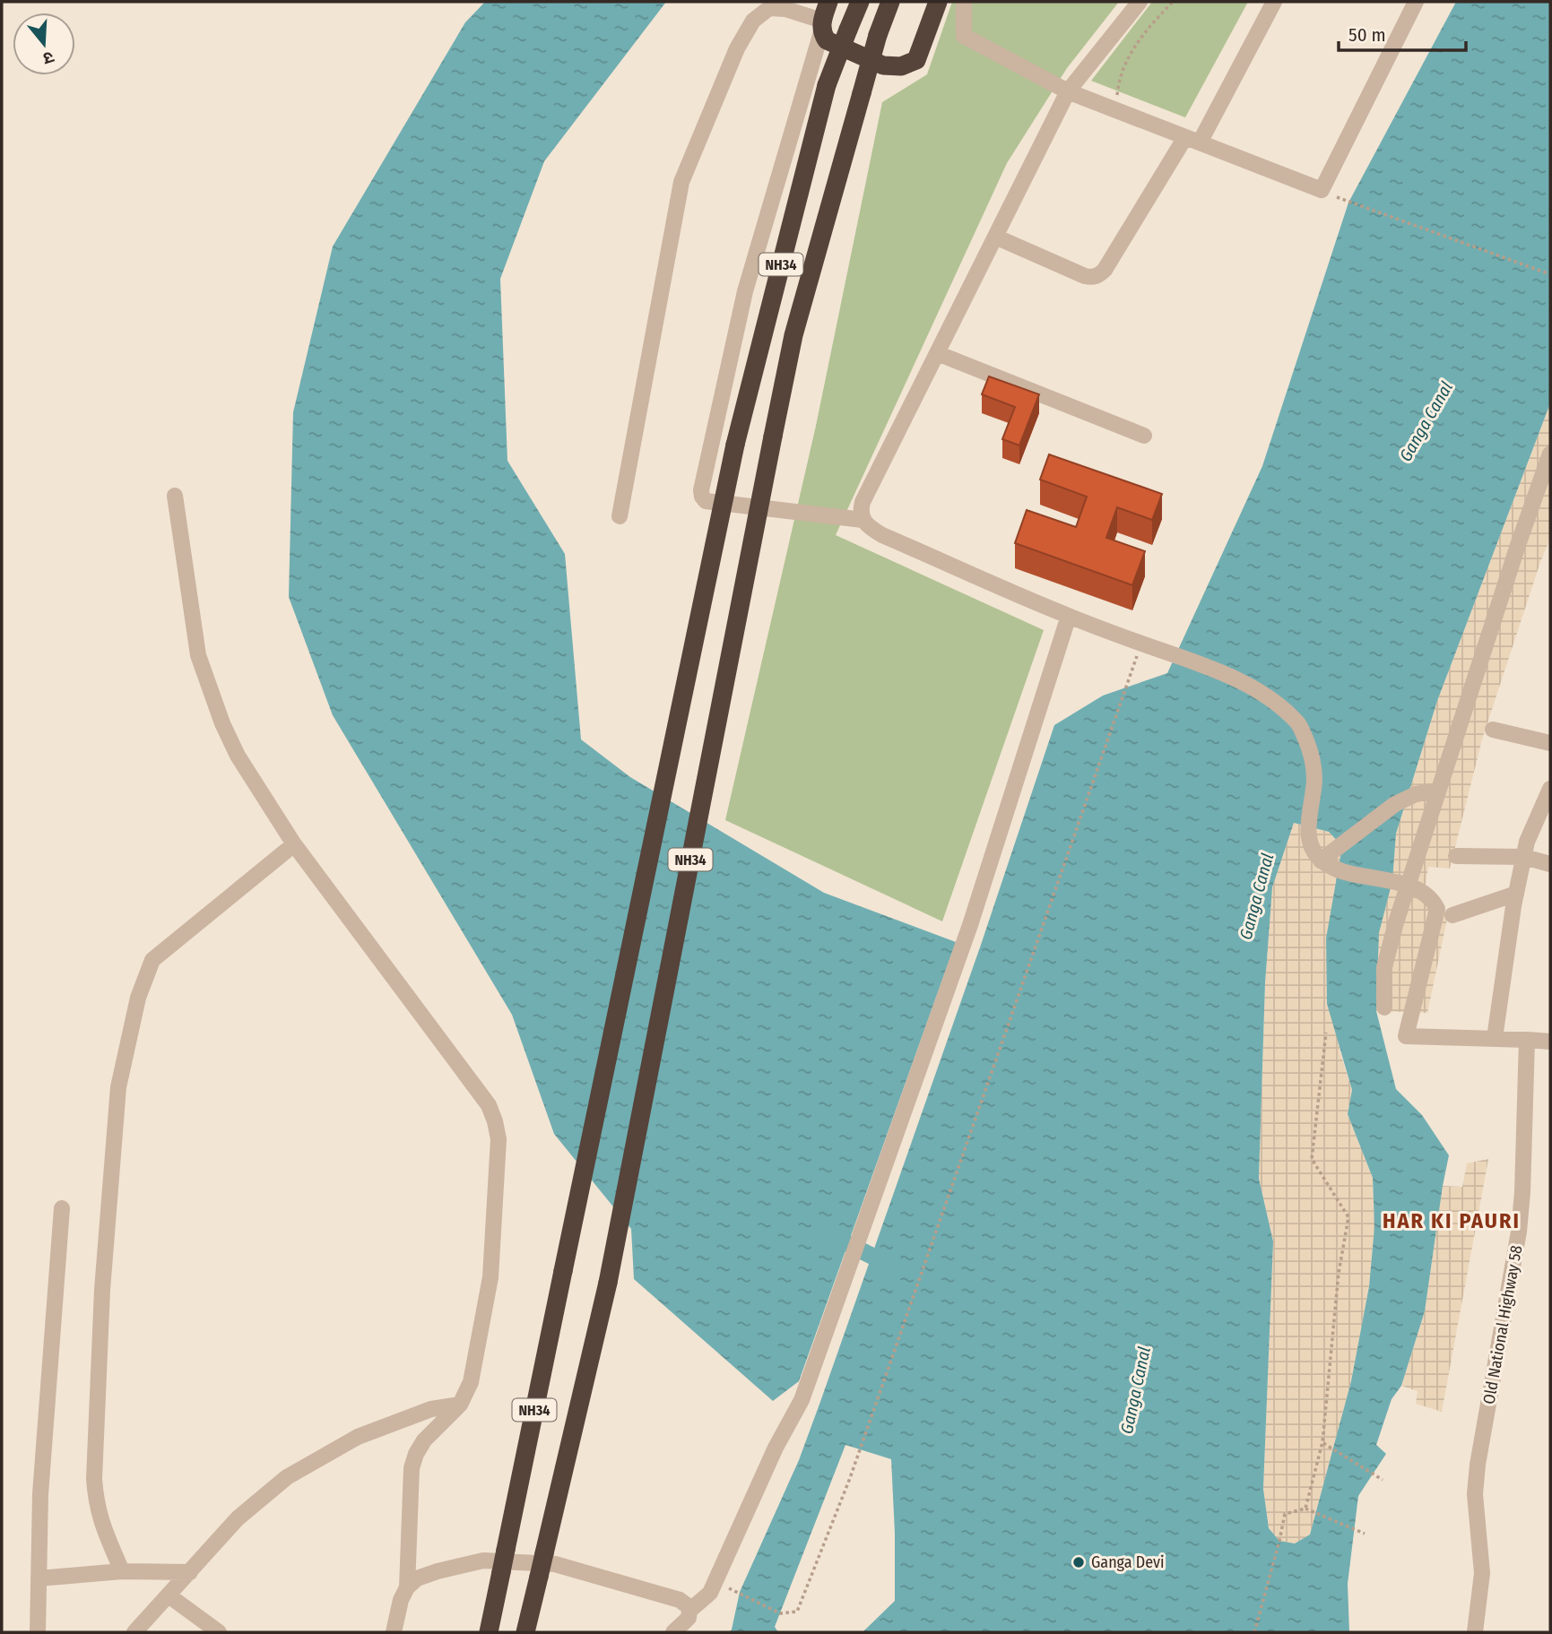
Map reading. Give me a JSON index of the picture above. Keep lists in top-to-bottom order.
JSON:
{
  "streets": {
    "highway": ["NH34"],
    "street": ["Old National Highway 58"]
  },
  "districts": ["HAR KI PAURI"],
  "water": ["Ganga Canal"],
  "places": ["Ganga Devi"],
  "scale_bar": "50 m",
  "north": "bottom"
}
